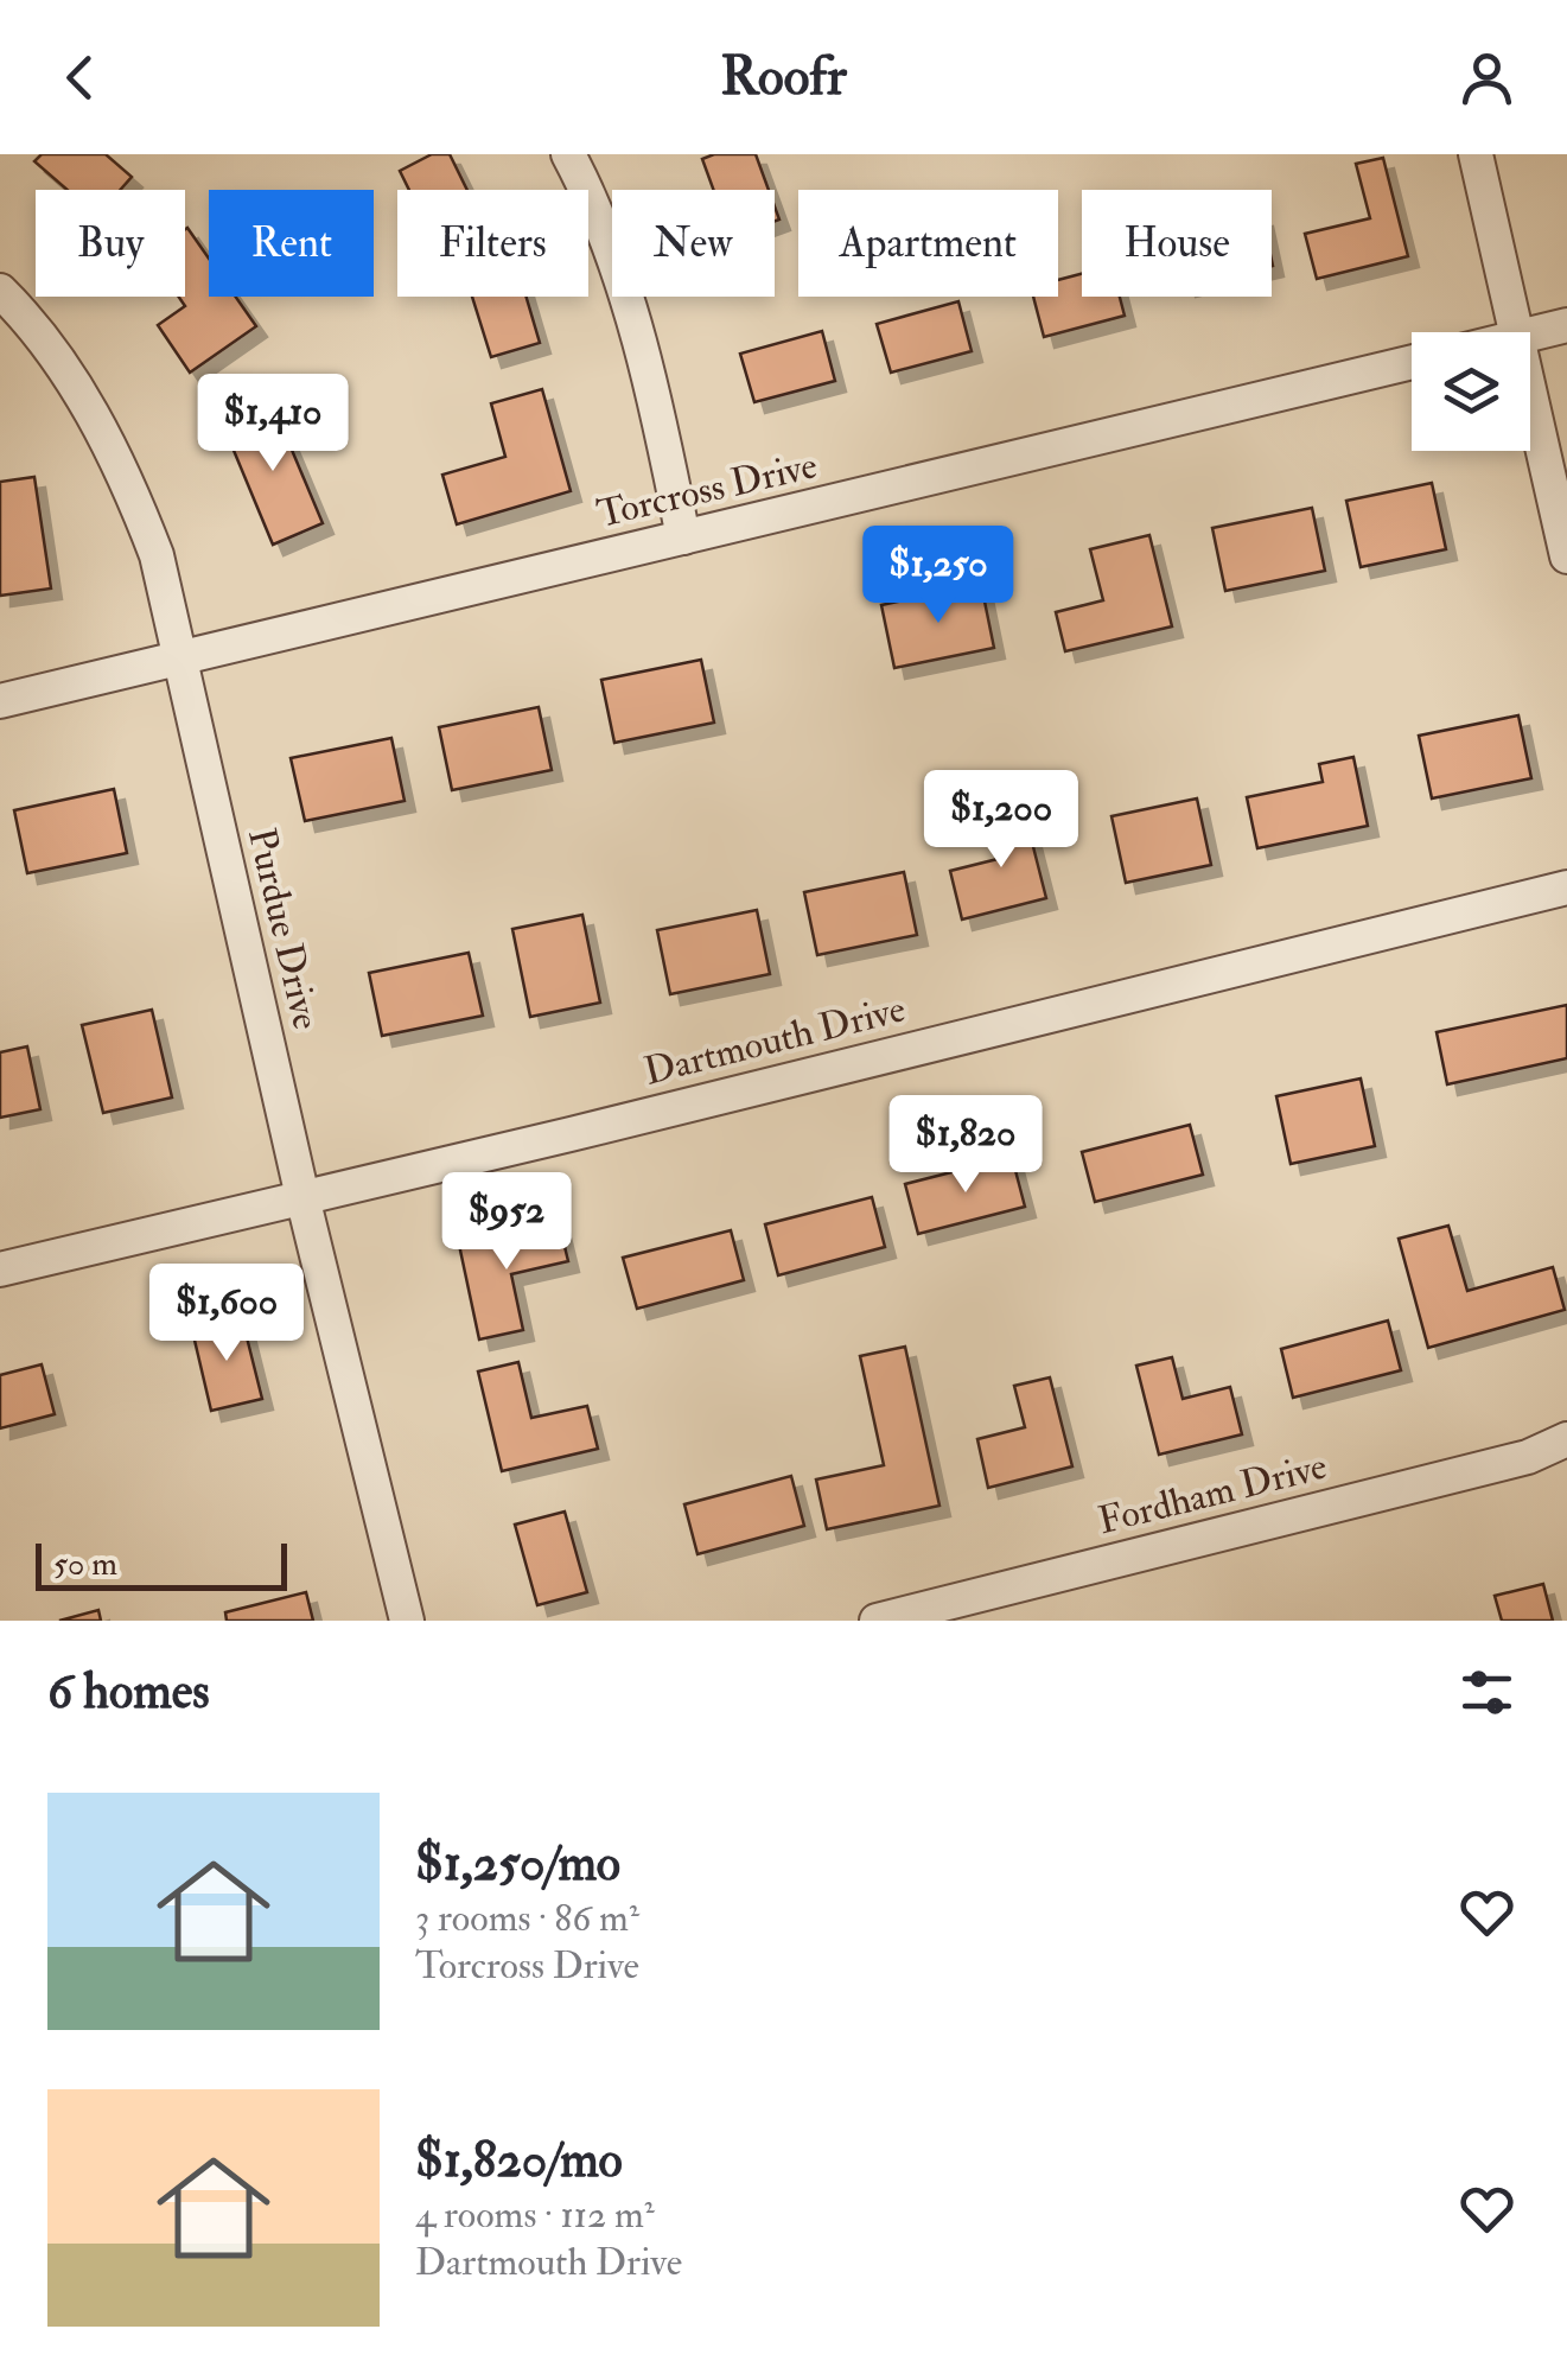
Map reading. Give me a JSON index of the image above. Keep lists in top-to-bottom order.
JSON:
{
  "streets": {
    "street": [
      "Torcross Drive",
      "Purdue Drive",
      "Dartmouth Drive",
      "Fordham Drive"
    ]
  },
  "crossings": [
    ["Torcross Drive", "Purdue Drive"],
    ["Purdue Drive", "Dartmouth Drive"]
  ],
  "scale_bar": "50 m",
  "page": {
    "header": "Roofr",
    "chip": [
      "Buy",
      "Rent",
      "Filters",
      "New",
      "Apartment",
      "House"
    ],
    "price": [
      "$1,410",
      "$1,250",
      "$1,200",
      "$1,820",
      "$952",
      "$1,600"
    ],
    "scale": "50 m",
    "heading": "6 homes",
    "list": [
      {
        "name": "$1,250/mo",
        "note": "3 rooms · 86 m² · Torcross Drive"
      },
      {
        "name": "$1,820/mo",
        "note": "4 rooms · 112 m² · Dartmouth Drive"
      }
    ]
  }
}
